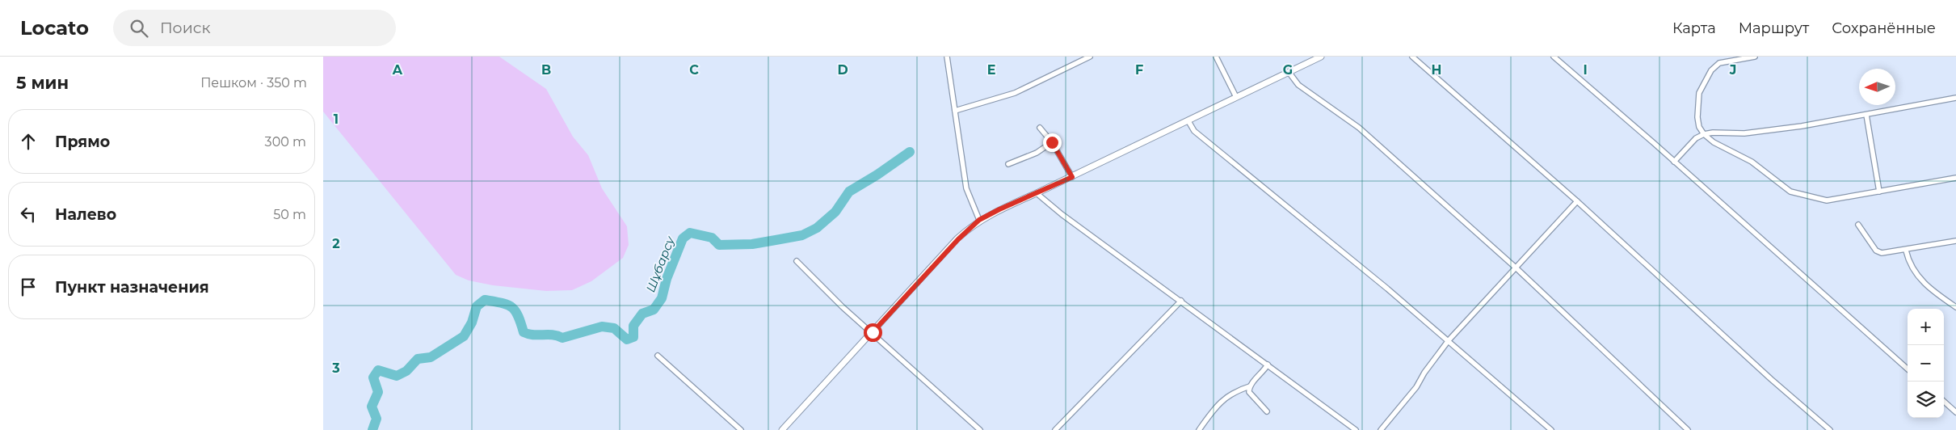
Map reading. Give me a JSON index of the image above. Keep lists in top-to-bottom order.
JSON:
{
  "water": ["Шұбарсу"],
  "north": "left",
  "page": {
    "header": "Locato",
    "search": "Поиск",
    "nav": ["Карта", "Маршрут", "Сохранённые"],
    "heading": ["5 мин", "Пешком · 350 m"],
    "list": [
      ["Прямо", "300 m"],
      ["Налево", "50 m"],
      "Пункт назначения"
    ],
    "map_buttons": ["+", "−"]
  },
  "grid": {
    "columns": [
      "A",
      "B",
      "C",
      "D",
      "E",
      "F",
      "G",
      "H",
      "I",
      "J"
    ],
    "rows": ["1", "2", "3"]
  }
}
